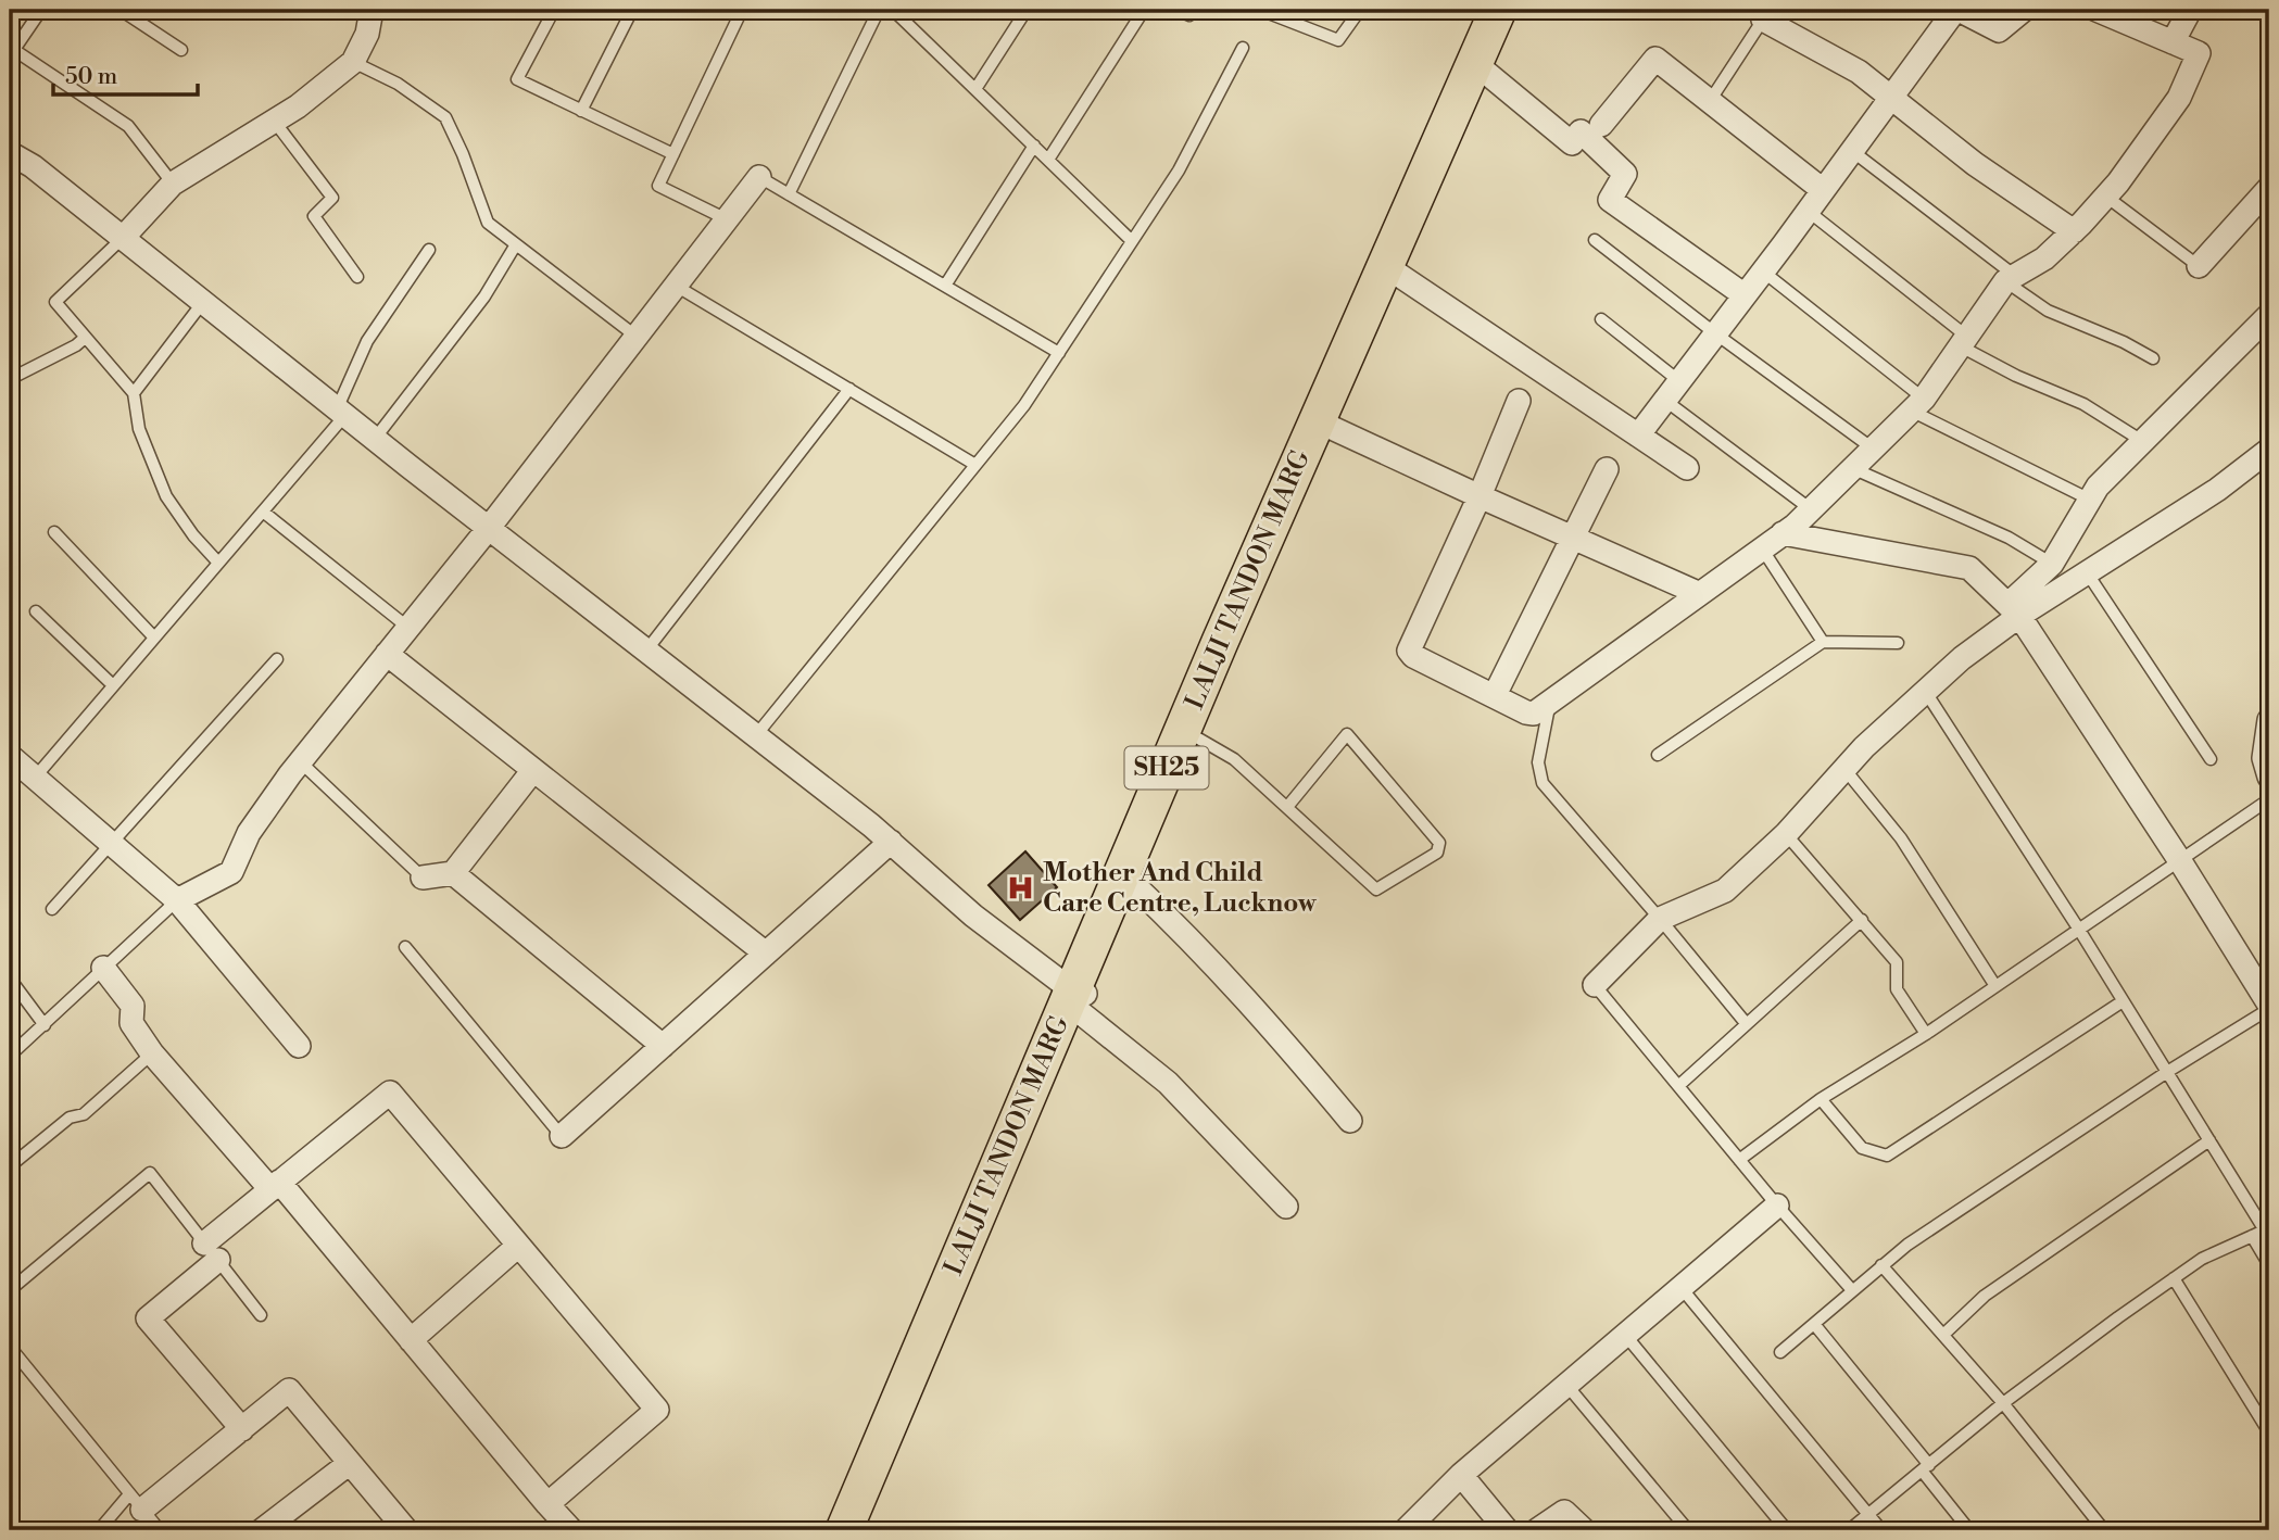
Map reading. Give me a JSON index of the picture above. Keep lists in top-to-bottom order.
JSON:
{
  "streets": {
    "main road": ["LALJI TANDON MARG", "SH25"]
  },
  "places": {
    "hospital": ["Mother And Child Care Centre, Lucknow"]
  },
  "scale_bar": "50 m"
}
